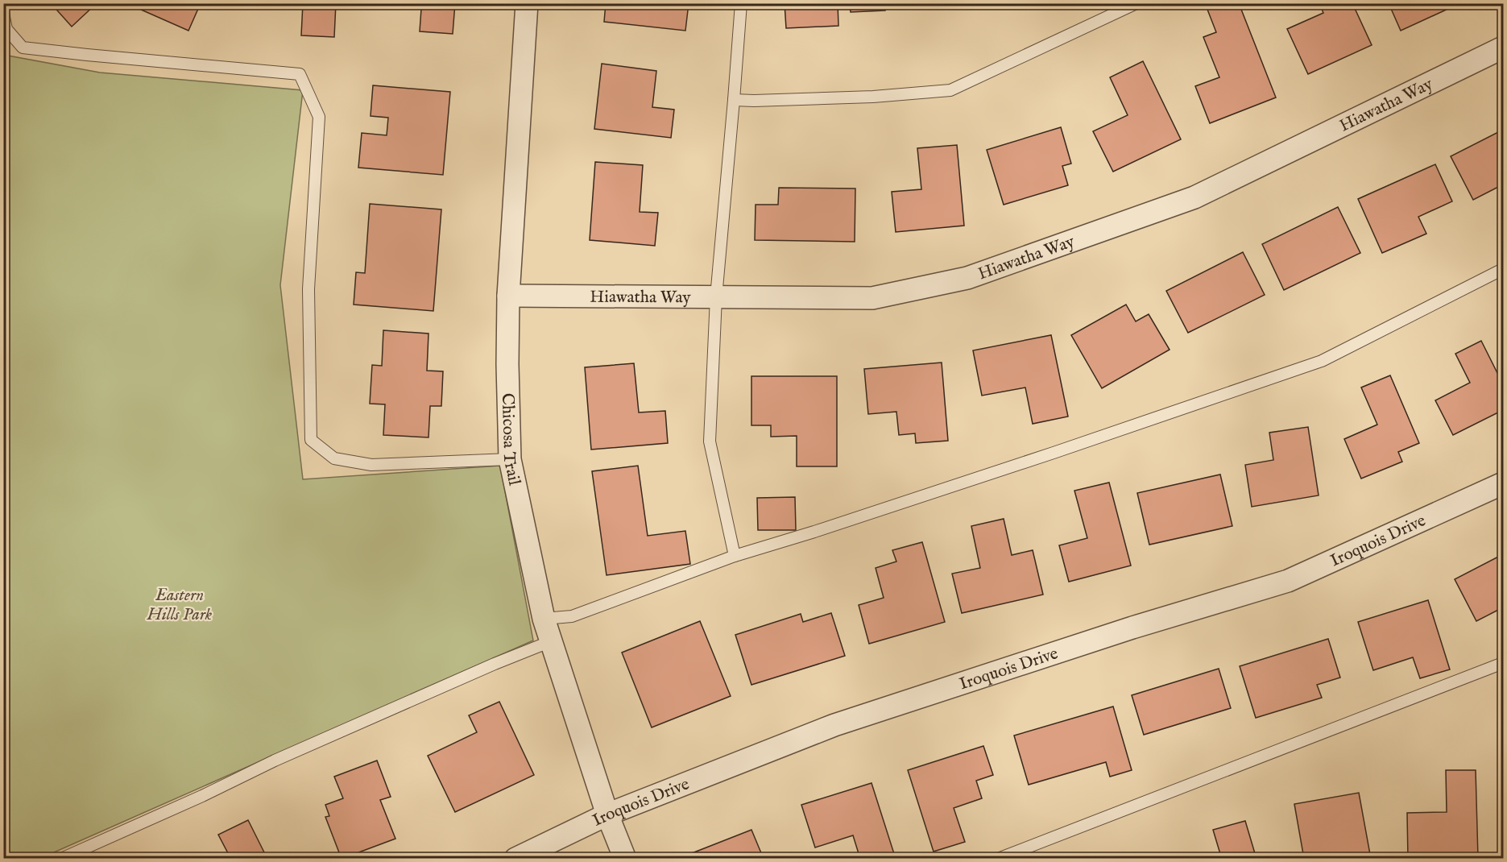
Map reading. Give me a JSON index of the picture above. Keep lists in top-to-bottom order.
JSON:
{
  "streets": {
    "street": ["Hiawatha Way", "Chicosa Trail", "Iroquois Drive"]
  },
  "crossings": [
    ["Hiawatha Way", "Chicosa Trail"],
    ["Chicosa Trail", "Iroquois Drive"]
  ],
  "parks": ["Eastern Hills Park"]
}
